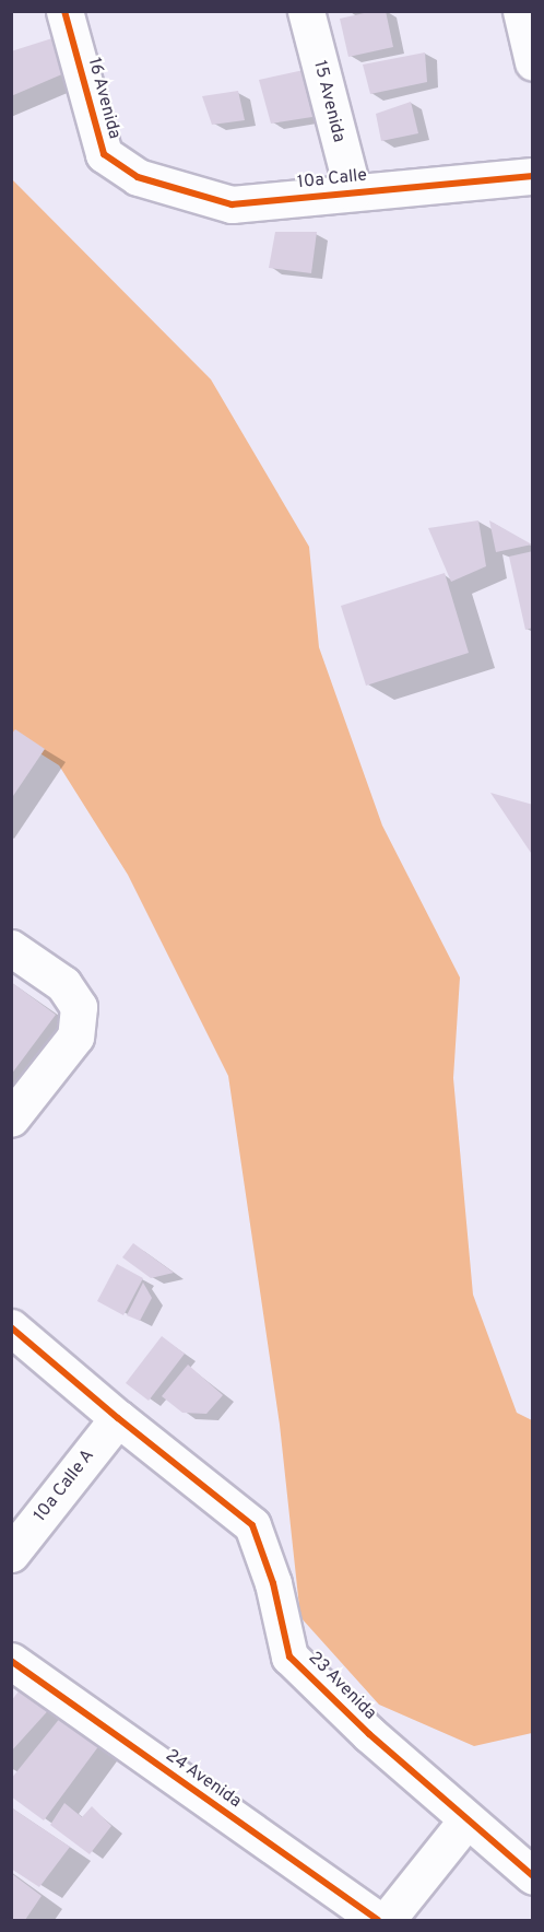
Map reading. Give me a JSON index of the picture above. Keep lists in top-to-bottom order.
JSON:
{
  "streets": {
    "street": [
      "16 Avenida",
      "15 Avenida",
      "10a Calle",
      "10a Calle A",
      "23 Avenida",
      "24 Avenida"
    ]
  },
  "crossings": [
    ["16 Avenida", "10a Calle"],
    ["15 Avenida", "10a Calle"],
    ["10a Calle A", "23 Avenida"]
  ]
}
